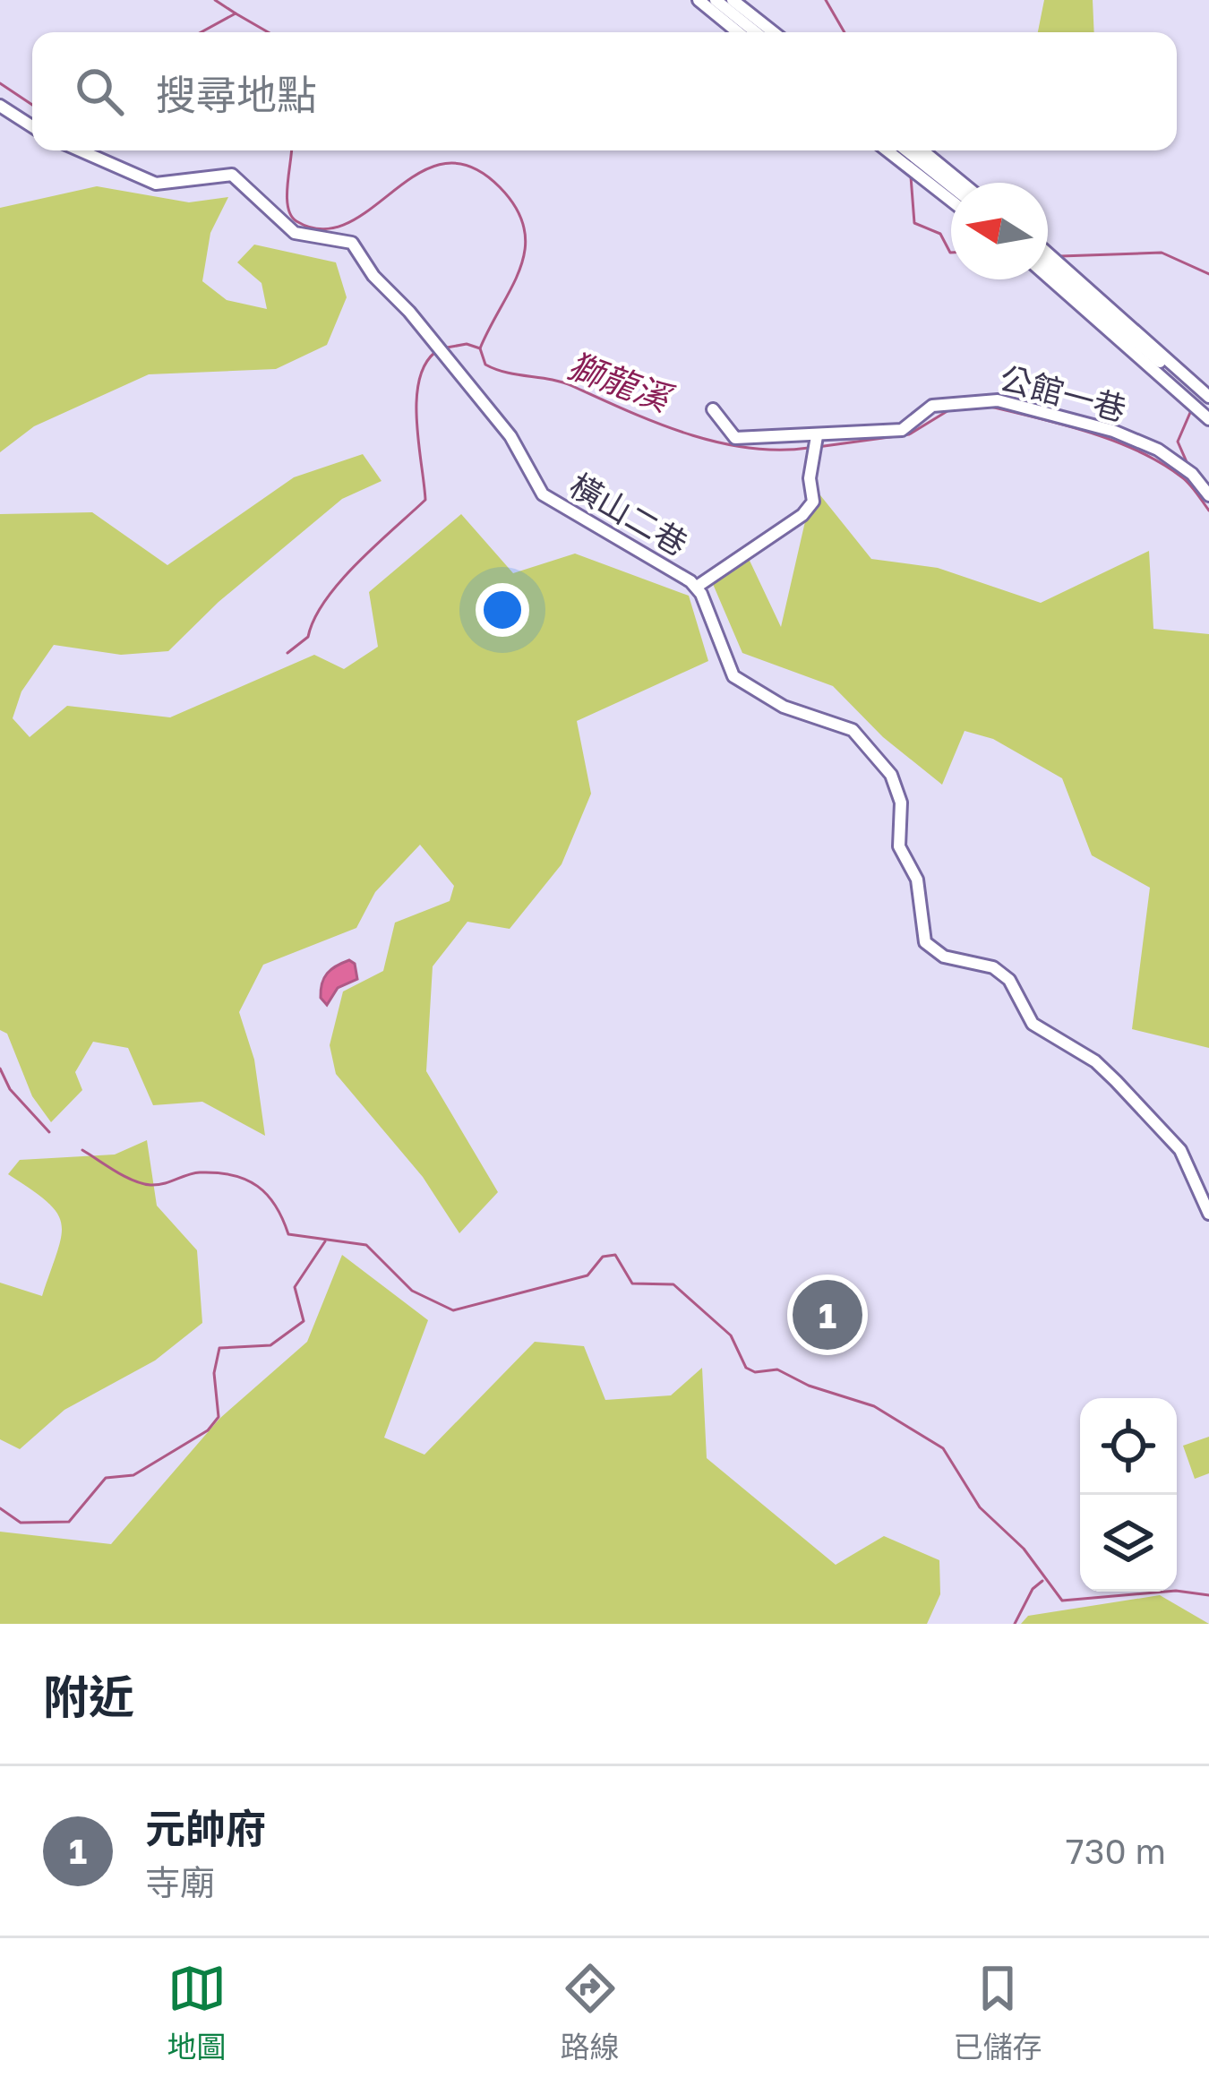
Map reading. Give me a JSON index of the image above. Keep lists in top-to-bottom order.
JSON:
{
  "streets": {
    "street": ["公館一巷", "橫山二巷"]
  },
  "water": ["獅龍溪"],
  "north": "left",
  "page": {
    "search": "搜尋地點",
    "pins": "1",
    "heading": "附近",
    "list": [
      {
        "mark": "1",
        "name": "元帥府",
        "note": "寺廟",
        "value": "730 m"
      }
    ],
    "nav": ["地圖", "路線", "已儲存"]
  }
}
